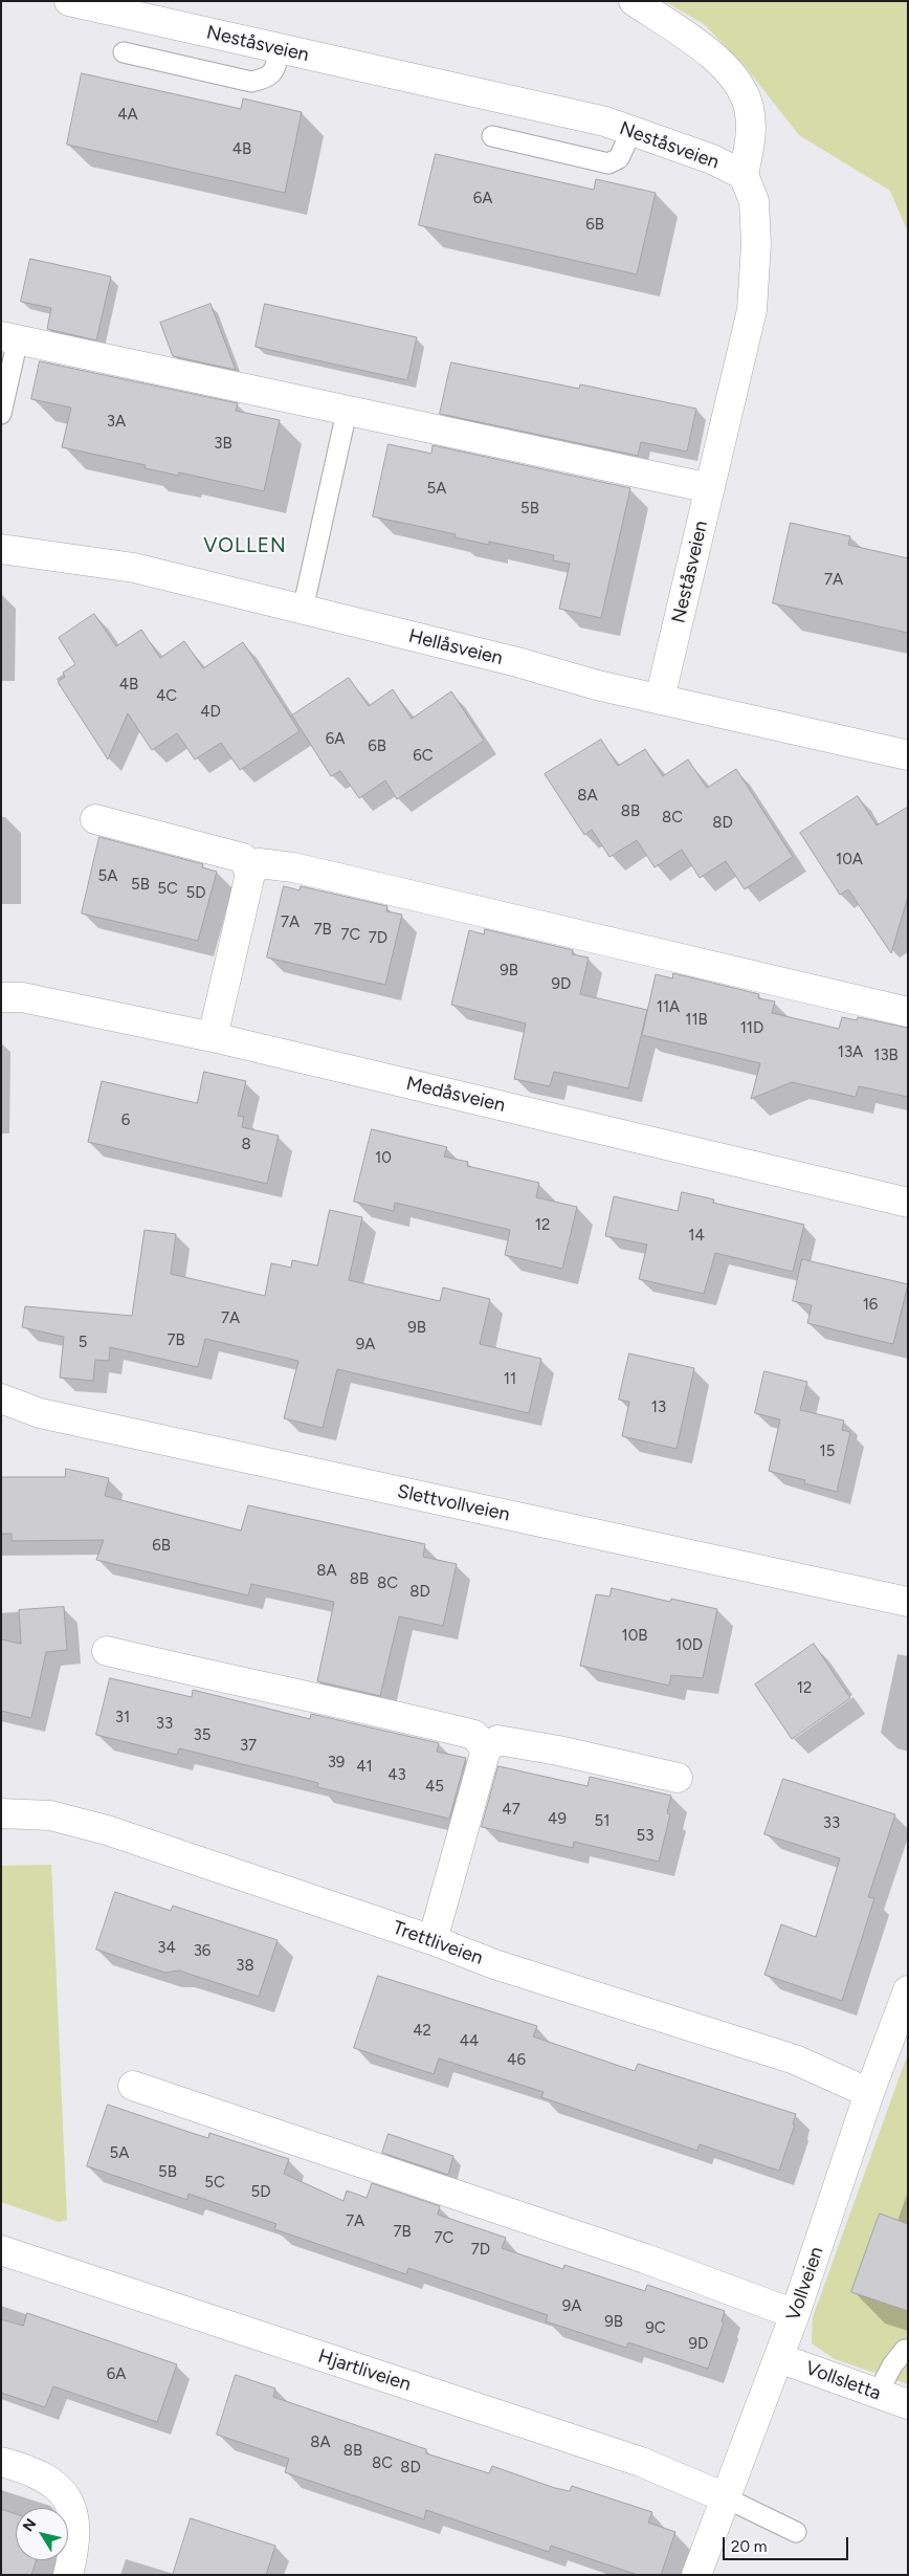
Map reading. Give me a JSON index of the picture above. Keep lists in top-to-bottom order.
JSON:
{
  "streets": {
    "street": [
      "Neståsveien",
      "Hellåsveien",
      "Medåsveien",
      "Slettvollveien",
      "Trettliveien",
      "Vollveien",
      "Hjartliveien",
      "Vollsletta"
    ]
  },
  "crossings": [
    ["Neståsveien", "Hellåsveien"],
    ["Trettliveien", "Vollveien"],
    ["Vollveien", "Hjartliveien"],
    ["Vollveien", "Vollsletta"]
  ],
  "districts": ["VOLLEN"],
  "house_numbers": [
    "4A",
    "4B",
    "6A",
    "6B",
    "3A",
    "3B",
    "5A",
    "5B",
    "7A",
    "4B",
    "4C",
    "4D",
    "6A",
    "6B",
    "6C",
    "8A",
    "8B",
    "8C",
    "8D",
    "10A",
    "5A",
    "5B",
    "5C",
    "5D",
    "7A",
    "7B",
    "7C",
    "7D",
    "9B",
    "9D",
    "11A",
    "11B",
    "11D",
    "13A",
    "13B",
    "6",
    "8",
    "10",
    "12",
    "14",
    "16",
    "7A",
    "9B",
    "7B",
    "5",
    "9A",
    "11",
    "13",
    "15",
    "6B",
    "8A",
    "8B",
    "8C",
    "8D",
    "10B",
    "10D",
    "12",
    "31",
    "33",
    "35",
    "37",
    "39",
    "41",
    "43",
    "45",
    "47",
    "49",
    "51",
    "33",
    "53",
    "34",
    "36",
    "38",
    "42",
    "44",
    "46",
    "5A",
    "5B",
    "5C",
    "5D",
    "7A",
    "7B",
    "7C",
    "7D",
    "9A",
    "9B",
    "9C",
    "9D",
    "6A",
    "8A",
    "8B",
    "8C",
    "8D"
  ],
  "scale_bar": "20 m",
  "north": "top left"
}
